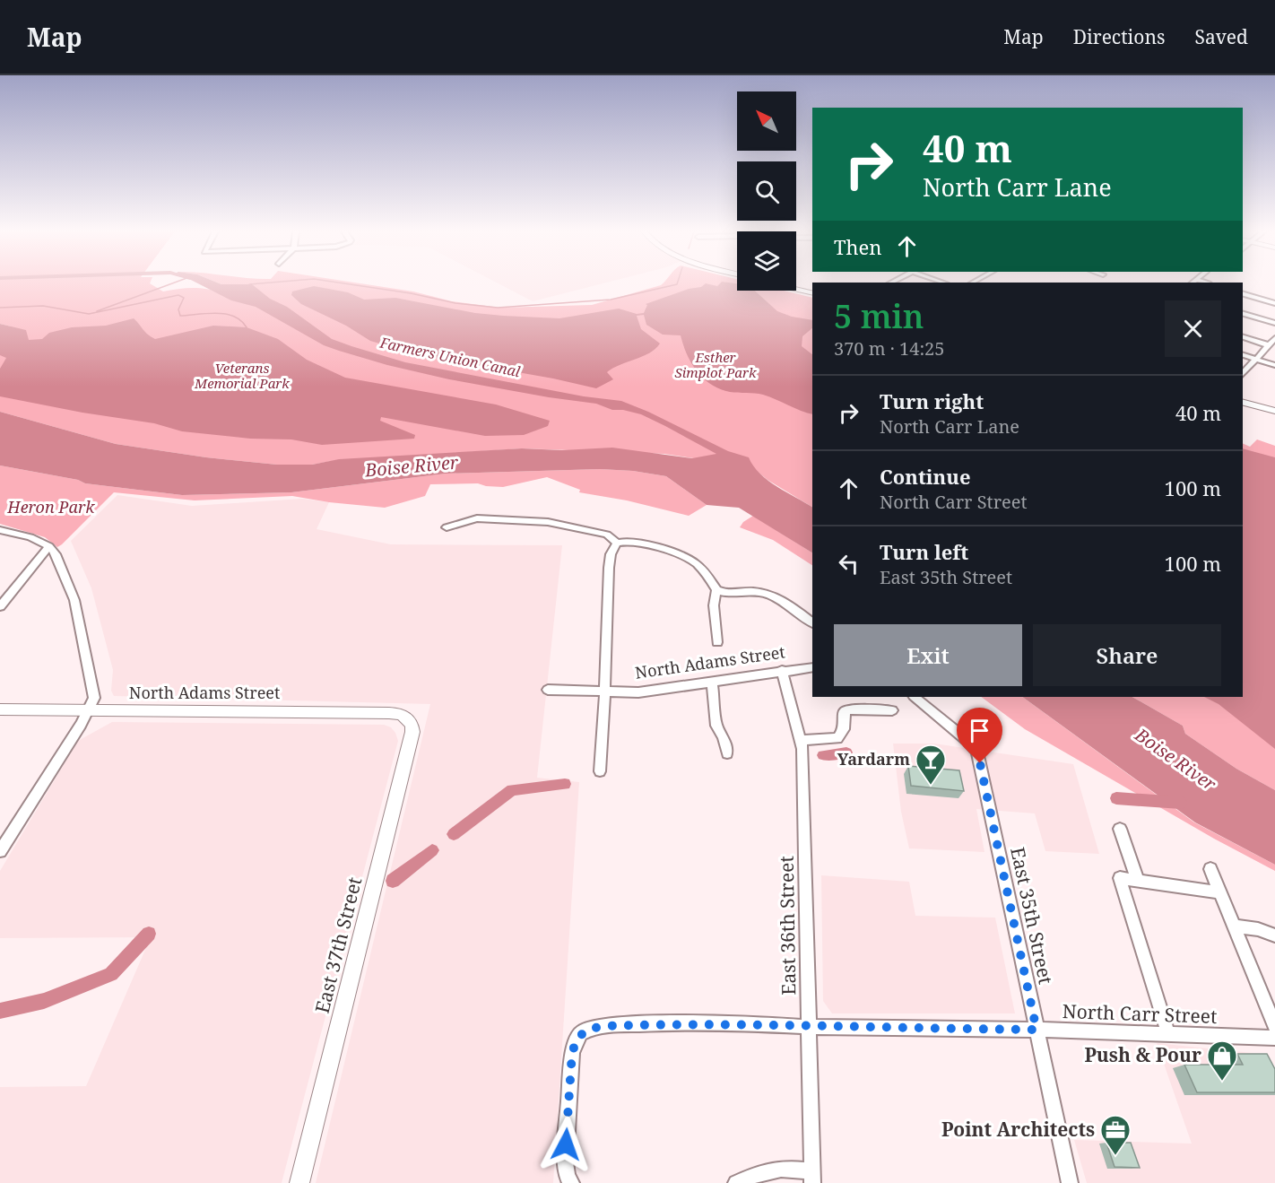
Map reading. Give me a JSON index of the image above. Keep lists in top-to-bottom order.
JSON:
{
  "streets": {
    "street": [
      "North Adams Street",
      "East 35th Street",
      "East 36th Street",
      "East 37th Street",
      "North Carr Street"
    ]
  },
  "crossings": [
    ["North Adams Street", "East 36th Street"],
    ["North Adams Street", "East 37th Street"],
    ["East 35th Street", "North Carr Street"],
    ["East 36th Street", "North Carr Street"]
  ],
  "water": ["Farmers Union Canal", "Boise River"],
  "parks": ["Esther Simplot Park", "Veterans Memorial Park", "Heron Park"],
  "places": {
    "bar": ["Yardarm"],
    "shop": ["Push & Pour"],
    "office": ["Point Architects"]
  },
  "north": "top left",
  "page": {
    "header": "Map",
    "nav": ["Map", "Directions", "Saved"],
    "turn": ["40 m", "North Carr Lane"],
    "then": "Then",
    "heading": ["5 min", "370 m · 14:25"],
    "list": [
      {
        "name": "Turn right",
        "note": "North Carr Lane",
        "value": "40 m"
      },
      {
        "name": "Continue",
        "note": "North Carr Street",
        "value": "100 m"
      },
      {
        "name": "Turn left",
        "note": "East 35th Street",
        "value": "100 m"
      }
    ],
    "buttons": ["Exit", "Share"]
  }
}
